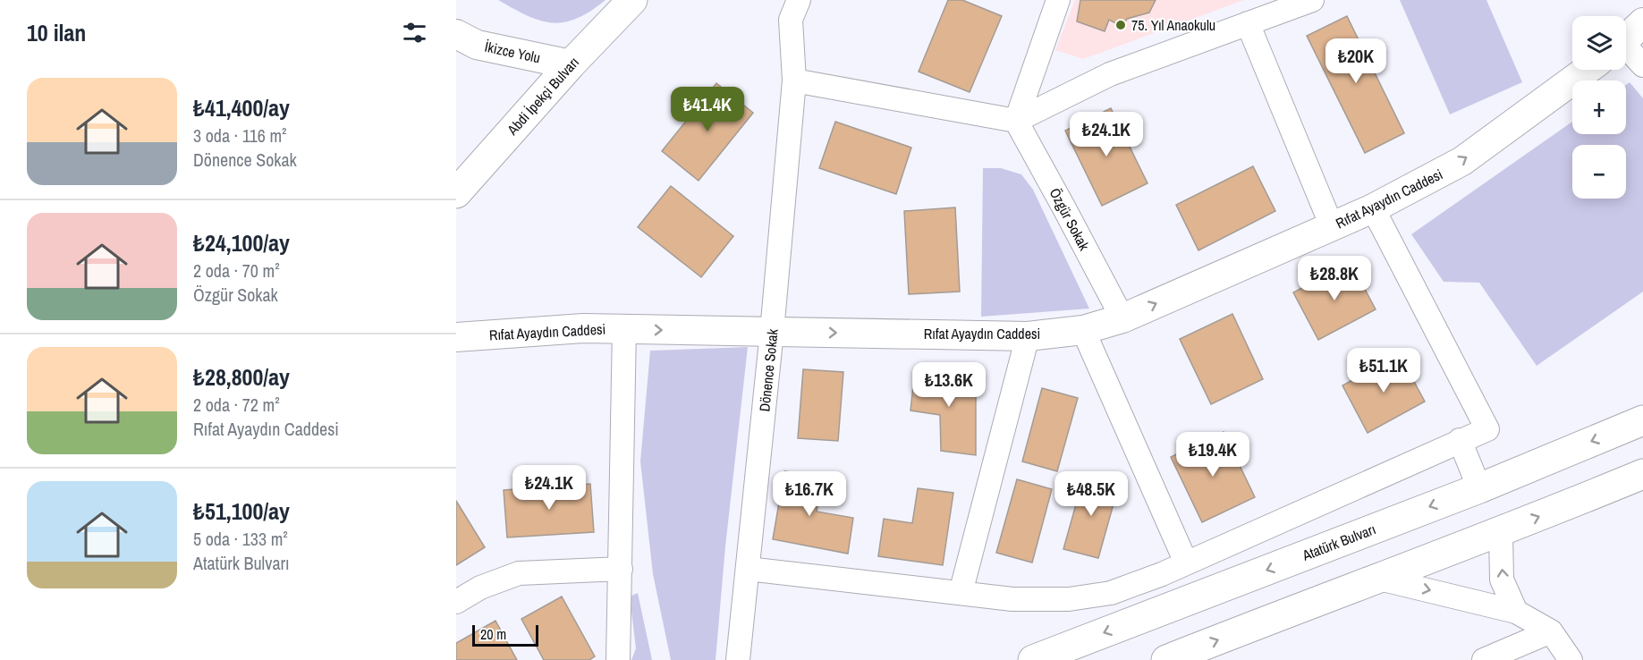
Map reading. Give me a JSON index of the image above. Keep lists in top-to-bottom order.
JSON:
{
  "streets": {
    "main road": ["Abdi İpekçi Bulvarı", "Atatürk Bulvarı"],
    "street": [
      "İkizce Yolu",
      "Rıfat Ayaydın Caddesi",
      "Özgür Sokak",
      "Dönence Sokak"
    ]
  },
  "crossings": [
    ["İkizce Yolu", "Abdi İpekçi Bulvarı"],
    ["Rıfat Ayaydın Caddesi", "Özgür Sokak"],
    ["Rıfat Ayaydın Caddesi", "Dönence Sokak"]
  ],
  "places": ["75. Yıl Anaokulu"],
  "scale_bar": "20 m",
  "page": {
    "heading": "10 ilan",
    "map_buttons": ["+", "−"],
    "price": [
      "₺20K",
      "₺41.4K",
      "₺24.1K",
      "₺28.8K",
      "₺51.1K",
      "₺13.6K",
      "₺19.4K",
      "₺24.1K",
      "₺16.7K",
      "₺48.5K"
    ],
    "list": [
      {
        "name": "₺41,400/ay",
        "note": "3 oda · 116 m² · Dönence Sokak"
      },
      {
        "name": "₺24,100/ay",
        "note": "2 oda · 70 m² · Özgür Sokak"
      },
      {
        "name": "₺28,800/ay",
        "note": "2 oda · 72 m² · Rıfat Ayaydın Caddesi"
      },
      {
        "name": "₺51,100/ay",
        "note": "5 oda · 133 m² · Atatürk Bulvarı"
      }
    ],
    "scale": "20 m"
  }
}
